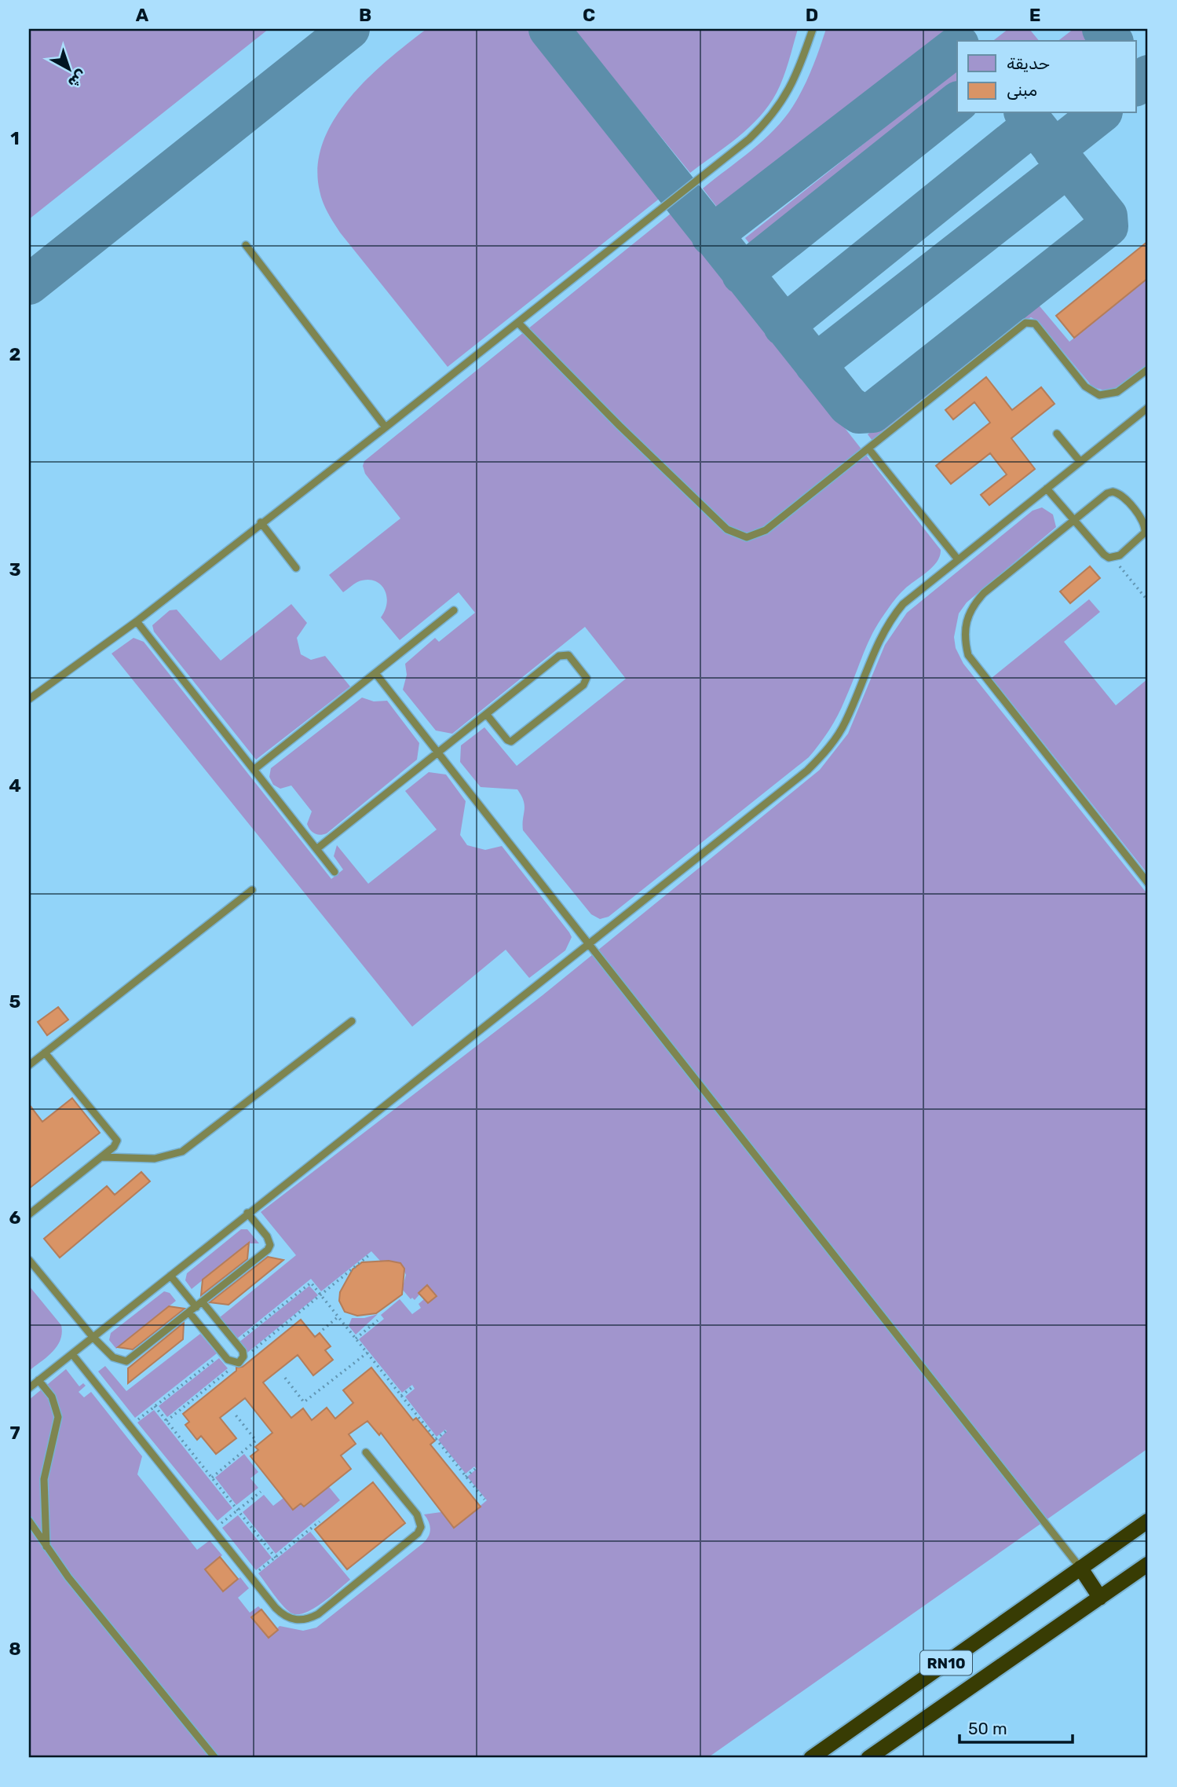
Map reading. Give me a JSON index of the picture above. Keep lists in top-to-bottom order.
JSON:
{
  "streets": {
    "highway": ["RN10"]
  },
  "legend": ["حديقة", "مبنى"],
  "scale_bar": "50 m",
  "north": "bottom right",
  "grid": {
    "columns": [
      "A",
      "B",
      "C",
      "D",
      "E"
    ],
    "rows": [
      "1",
      "2",
      "3",
      "4",
      "5",
      "6",
      "7",
      "8"
    ]
  }
}
